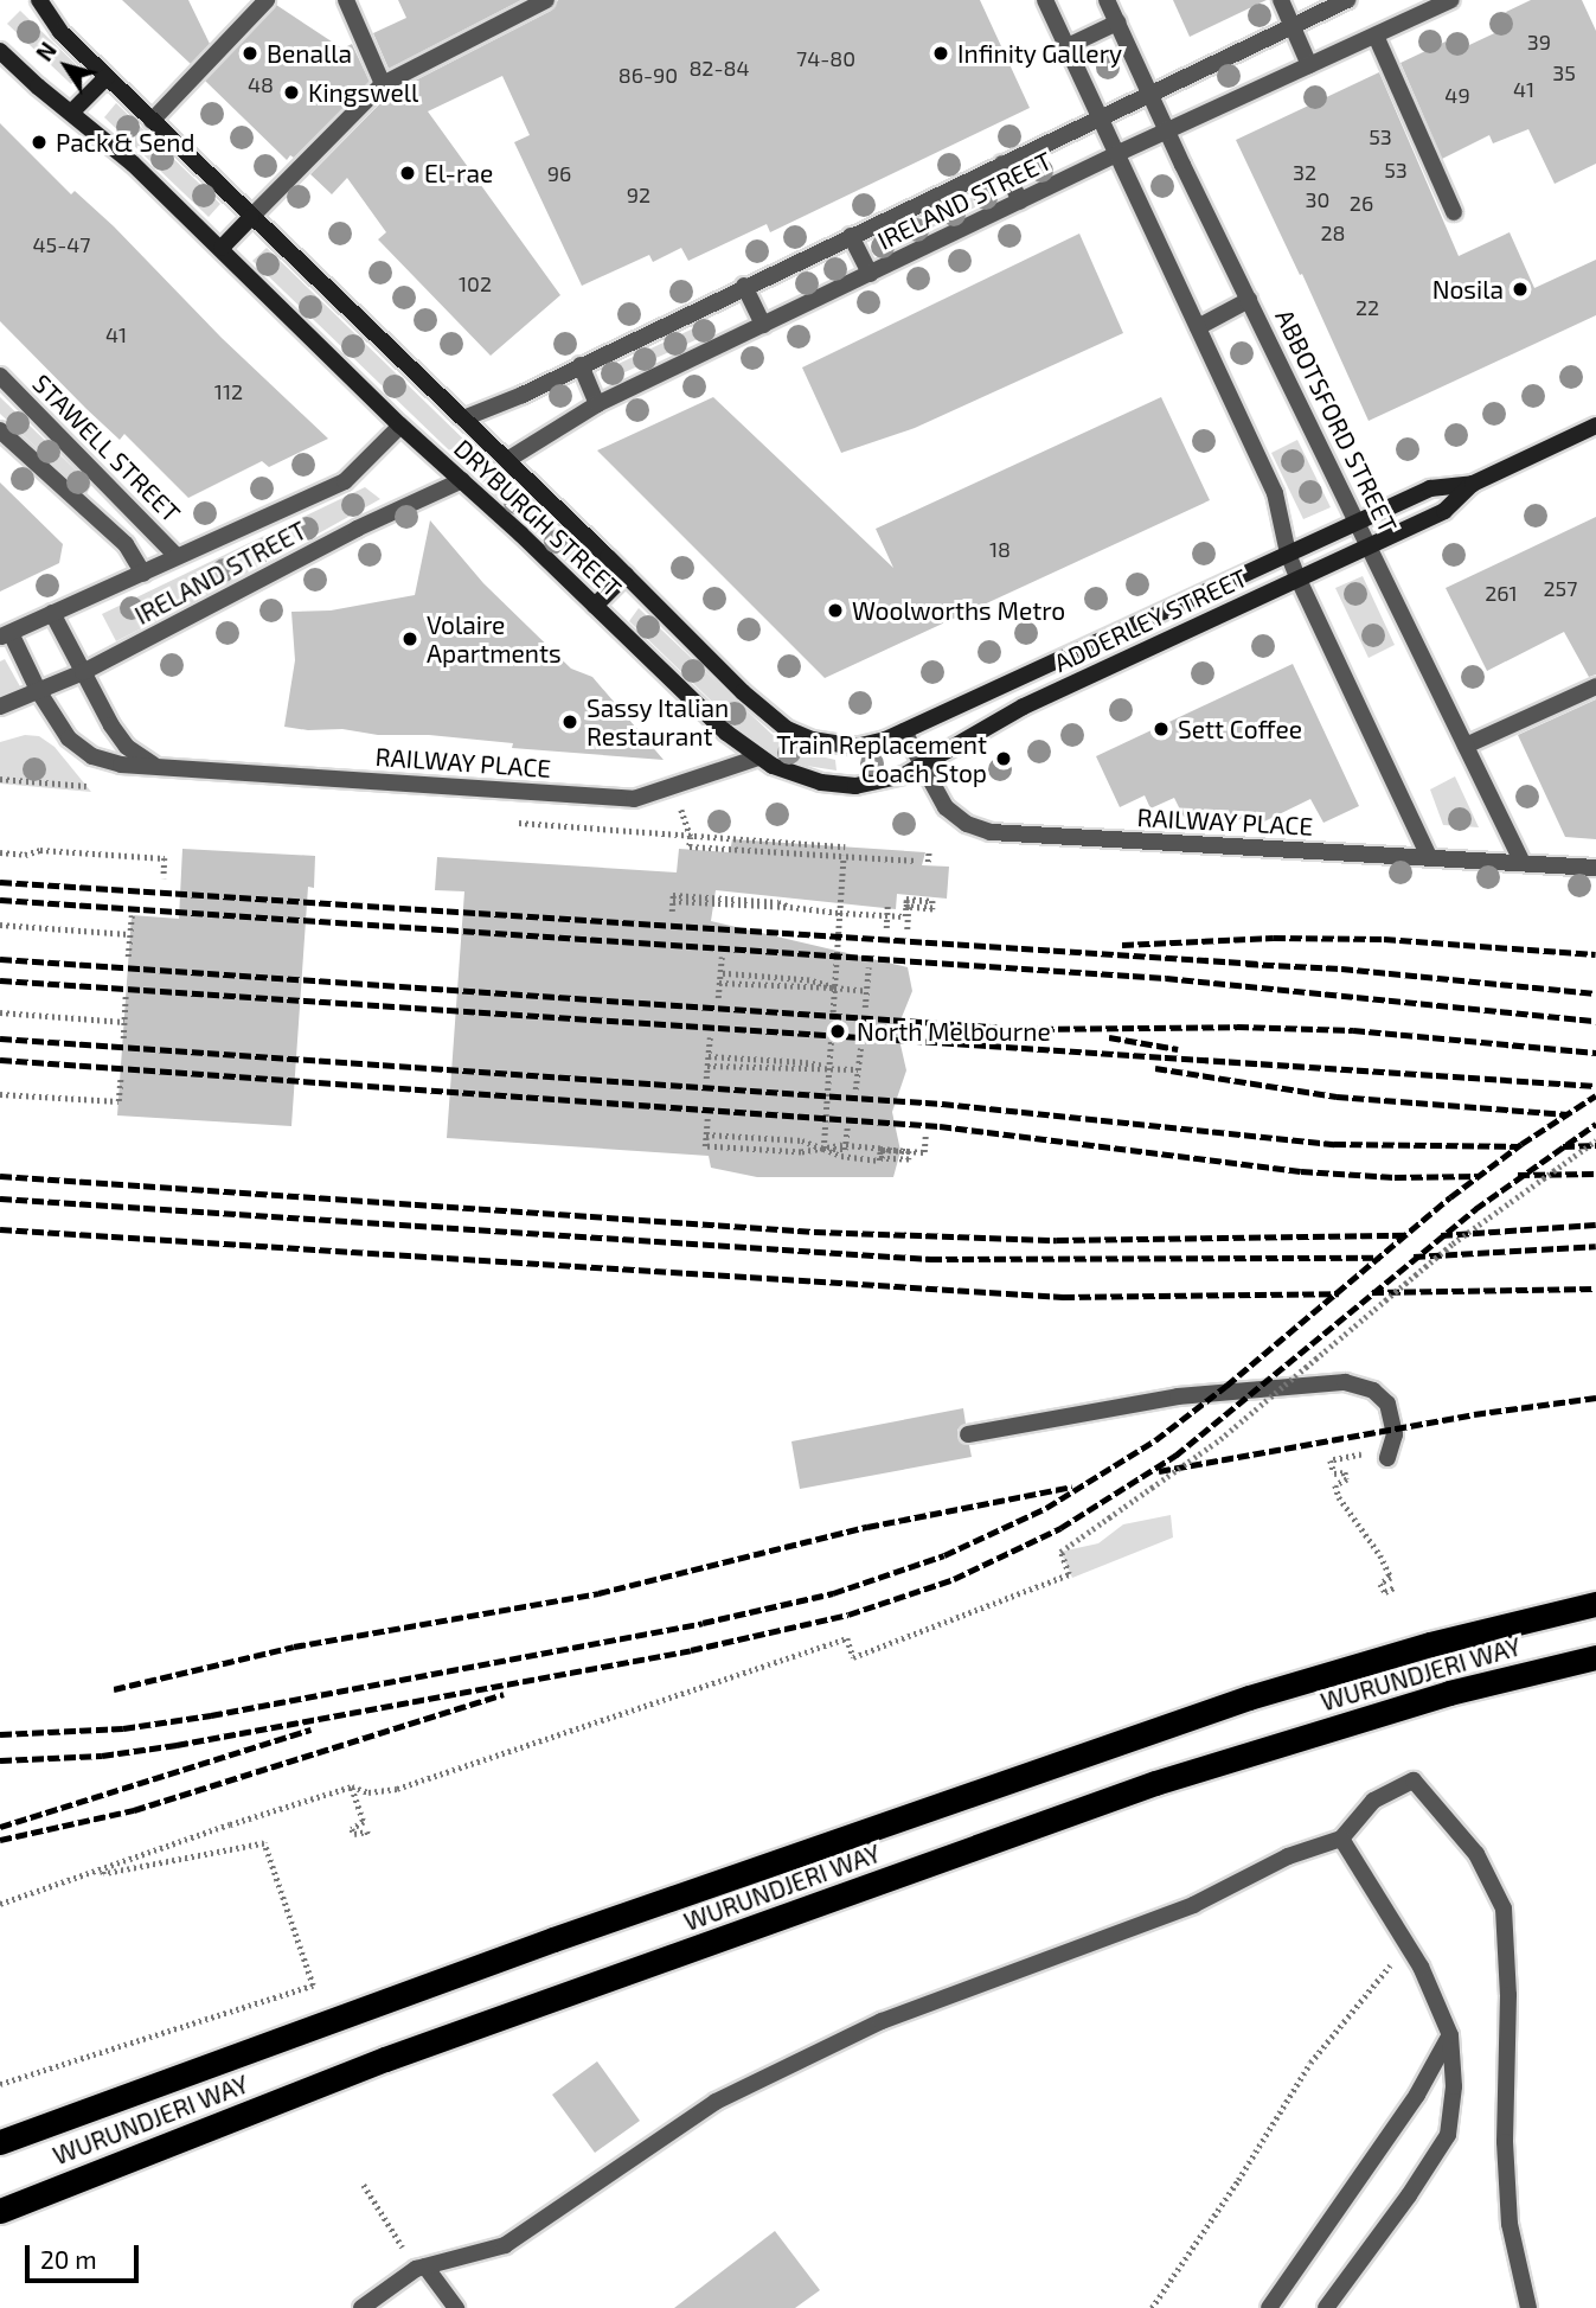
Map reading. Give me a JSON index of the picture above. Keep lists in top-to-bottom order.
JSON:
{
  "streets": {
    "highway": ["WURUNDJERI WAY"],
    "street": [
      "IRELAND STREET",
      "ABBOTSFORD STREET",
      "STAWELL STREET",
      "DRYBURGH STREET",
      "ADDERLEY STREET",
      "RAILWAY PLACE"
    ]
  },
  "crossings": [
    ["IRELAND STREET", "ABBOTSFORD STREET"],
    ["IRELAND STREET", "STAWELL STREET"],
    ["IRELAND STREET", "DRYBURGH STREET"],
    ["IRELAND STREET", "RAILWAY PLACE"],
    ["ABBOTSFORD STREET", "ADDERLEY STREET"],
    ["ABBOTSFORD STREET", "RAILWAY PLACE"],
    ["DRYBURGH STREET", "ADDERLEY STREET"],
    ["DRYBURGH STREET", "RAILWAY PLACE"],
    ["ADDERLEY STREET", "RAILWAY PLACE"]
  ],
  "places": [
    "Benalla",
    "Infinity Gallery",
    "Kingswell",
    "Pack & Send",
    "El-rae",
    "Nosila",
    "Woolworths Metro",
    "Volaire Apartments",
    "Sassy Italian Restaurant",
    "Sett Coffee",
    "Train Replacement Coach Stop",
    "North Melbourne"
  ],
  "house_numbers": [
    "39",
    "74-80",
    "82-84",
    "35",
    "86-90",
    "48",
    "41",
    "49",
    "53",
    "53",
    "32",
    "96",
    "92",
    "30",
    "26",
    "28",
    "45-47",
    "102",
    "22",
    "41",
    "112",
    "18",
    "257",
    "261"
  ],
  "scale_bar": "20 m",
  "north": "top left"
}
